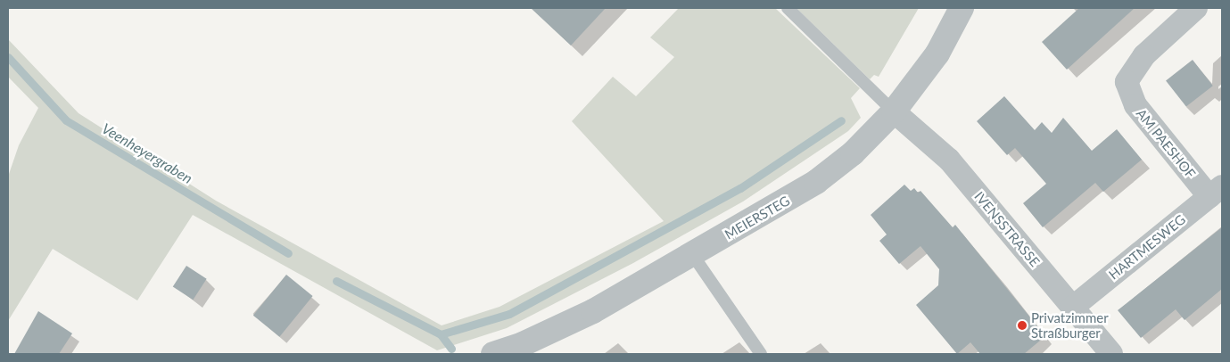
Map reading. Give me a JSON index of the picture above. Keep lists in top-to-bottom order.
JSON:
{
  "streets": {
    "street": [
      "AM PAESHOF",
      "MEIERSTEG",
      "IVENSSTRASSE",
      "HARTMESWEG"
    ]
  },
  "crossings": [
    ["AM PAESHOF", "HARTMESWEG"],
    ["MEIERSTEG", "IVENSSTRASSE"],
    ["IVENSSTRASSE", "HARTMESWEG"]
  ],
  "water": ["Veenheyergraben"],
  "places": ["Privatzimmer Straßburger"]
}
